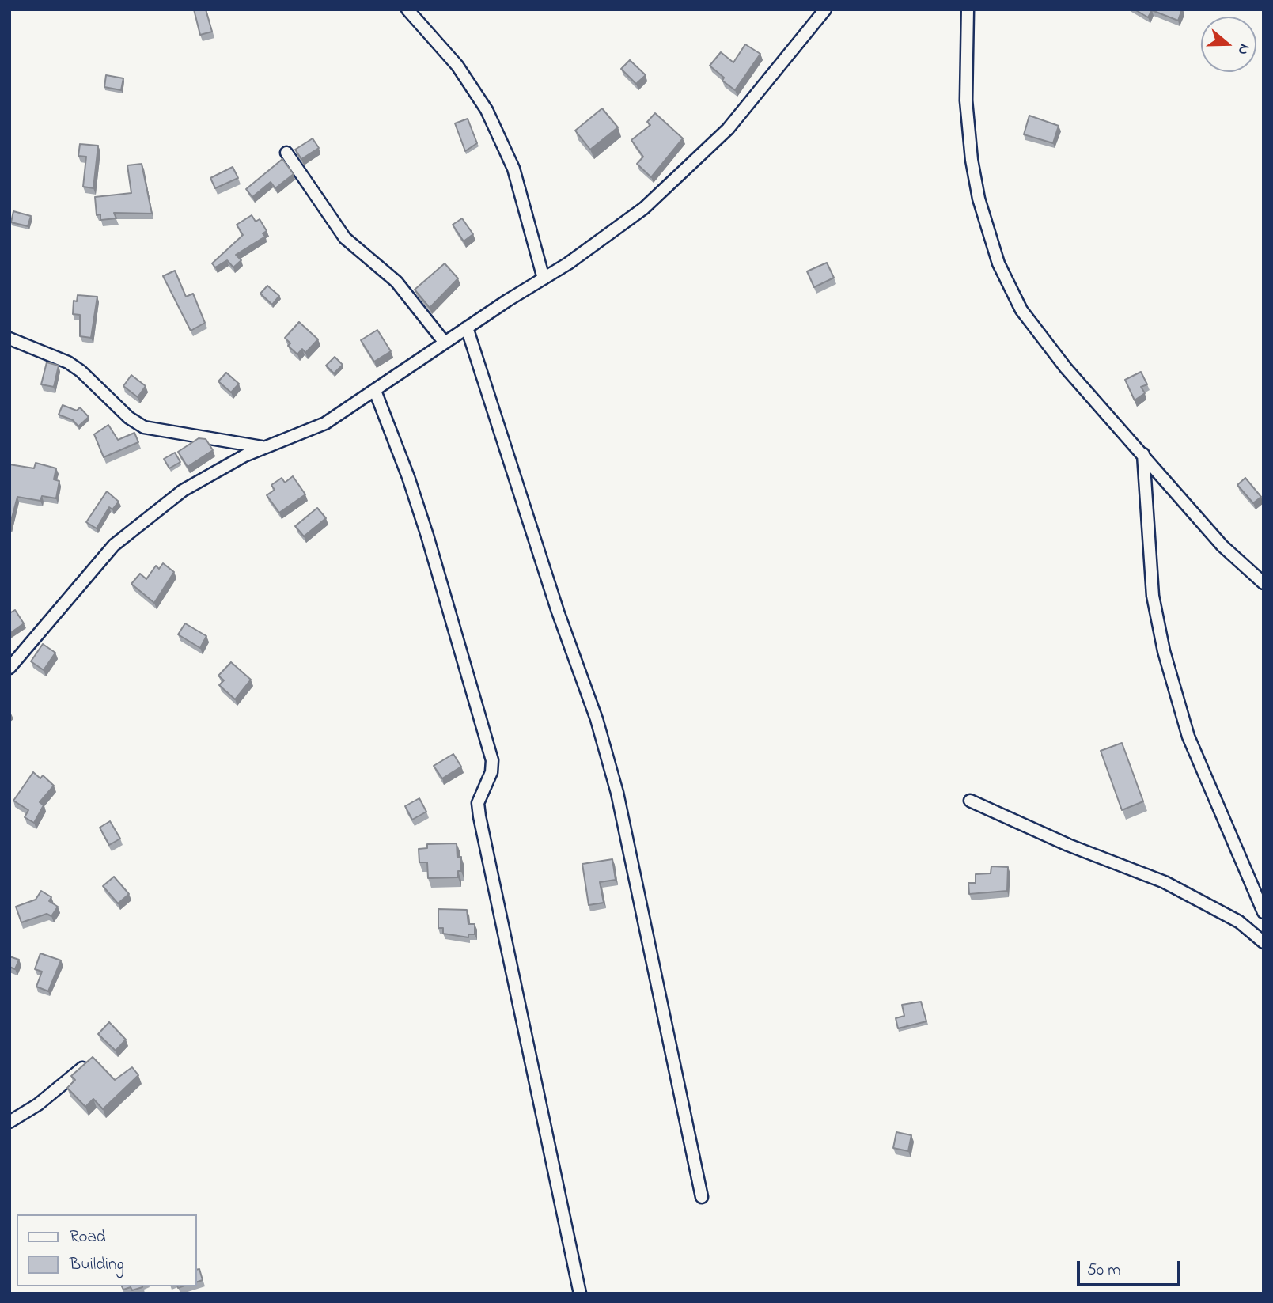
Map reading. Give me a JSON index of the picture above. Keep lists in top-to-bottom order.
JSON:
{
  "legend": ["Road", "Building"],
  "scale_bar": "50 m",
  "north": "right"
}
